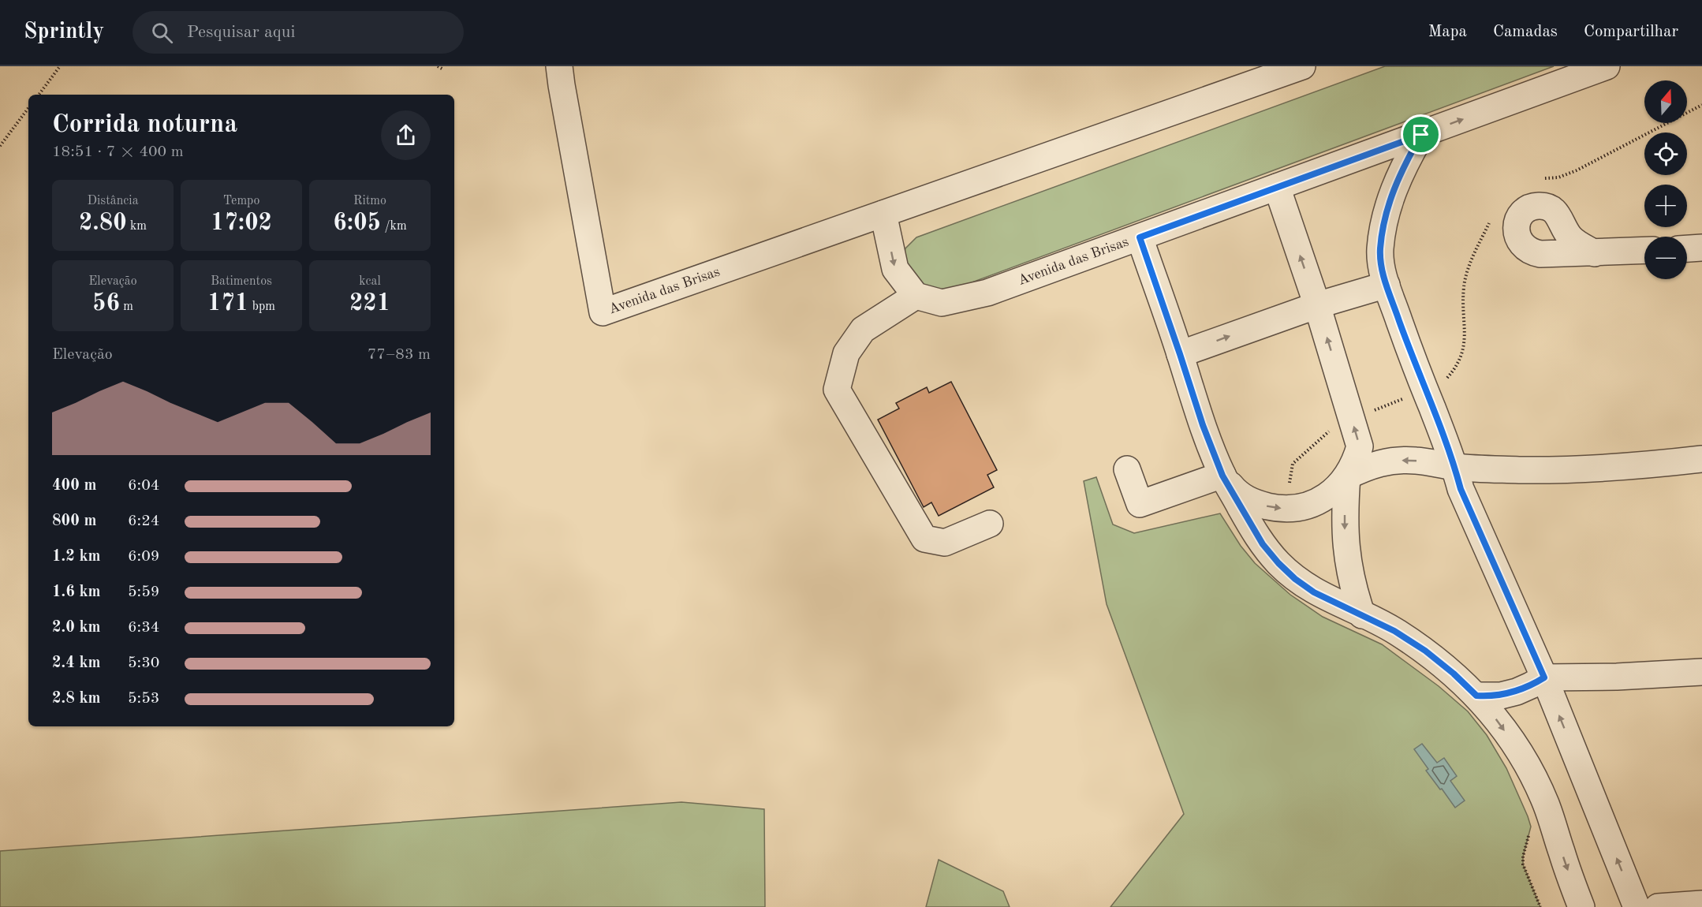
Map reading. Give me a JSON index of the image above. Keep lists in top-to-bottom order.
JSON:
{
  "streets": {
    "street": ["Avenida das Brisas"]
  },
  "north": "top",
  "page": {
    "header": "Sprintly",
    "search": "Pesquisar aqui",
    "nav": ["Mapa", "Camadas", "Compartilhar"],
    "map_buttons": ["+", "−"],
    "heading": ["Corrida noturna", "18:51 · 7 × 400 m"],
    "stats": [
      ["Distância", "2.80 km"],
      ["Tempo", "17:02"],
      ["Ritmo", "6:05 /km"],
      ["Elevação", "56 m"],
      ["Batimentos", "171 bpm"],
      ["kcal", "221"]
    ],
    "chart": ["Elevação", "77–83 m"],
    "list": [
      {
        "name": "400 m",
        "note": "6:04"
      },
      {
        "name": "800 m",
        "note": "6:24"
      },
      {
        "name": "1.2 km",
        "note": "6:09"
      },
      {
        "name": "1.6 km",
        "note": "5:59"
      },
      {
        "name": "2.0 km",
        "note": "6:34"
      },
      {
        "name": "2.4 km",
        "note": "5:30"
      },
      {
        "name": "2.8 km",
        "note": "5:53"
      }
    ]
  }
}
